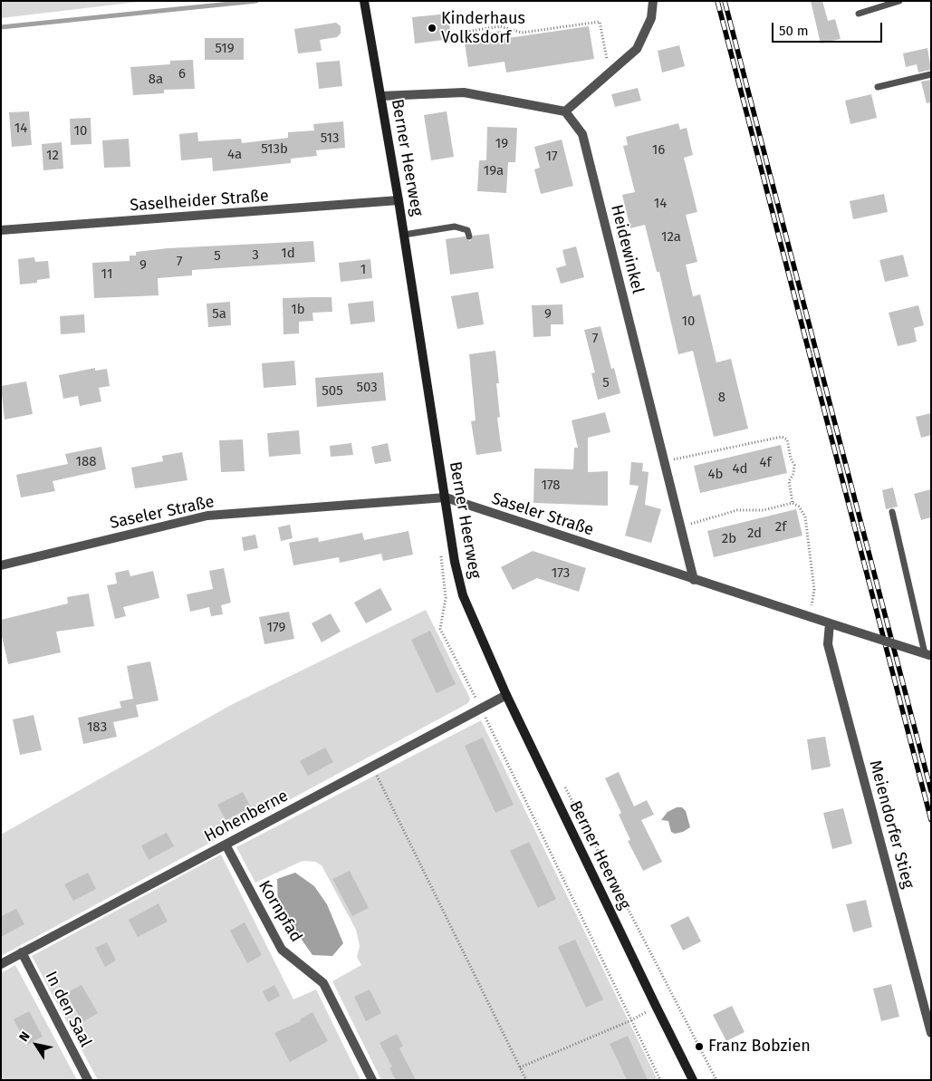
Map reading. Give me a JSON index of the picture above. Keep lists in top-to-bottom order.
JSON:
{
  "streets": {
    "main road": ["Berner Heerweg"],
    "street": [
      "Saselheider Straße",
      "Heidewinkel",
      "Saseler Straße",
      "Hohenberne",
      "Meiendorfer Stieg",
      "Kornpfad",
      "In den Saal"
    ]
  },
  "crossings": [
    ["Berner Heerweg", "Saselheider Straße"],
    ["Berner Heerweg", "Saseler Straße"],
    ["Berner Heerweg", "Hohenberne"],
    ["Heidewinkel", "Saseler Straße"],
    ["Saseler Straße", "Meiendorfer Stieg"],
    ["Hohenberne", "Kornpfad"],
    ["Hohenberne", "In den Saal"]
  ],
  "places": ["Kinderhaus Volksdorf", "Franz Bobzien"],
  "house_numbers": [
    "519",
    "6",
    "8a",
    "14",
    "10",
    "513",
    "19",
    "513b",
    "16",
    "4a",
    "12",
    "17",
    "19a",
    "14",
    "12a",
    "1d",
    "3",
    "5",
    "7",
    "9",
    "1",
    "11",
    "1b",
    "5a",
    "9",
    "10",
    "7",
    "5",
    "503",
    "505",
    "8",
    "188",
    "4f",
    "4d",
    "4b",
    "178",
    "2f",
    "2d",
    "2b",
    "173",
    "179",
    "183"
  ],
  "scale_bar": "50 m",
  "north": "top left"
}
